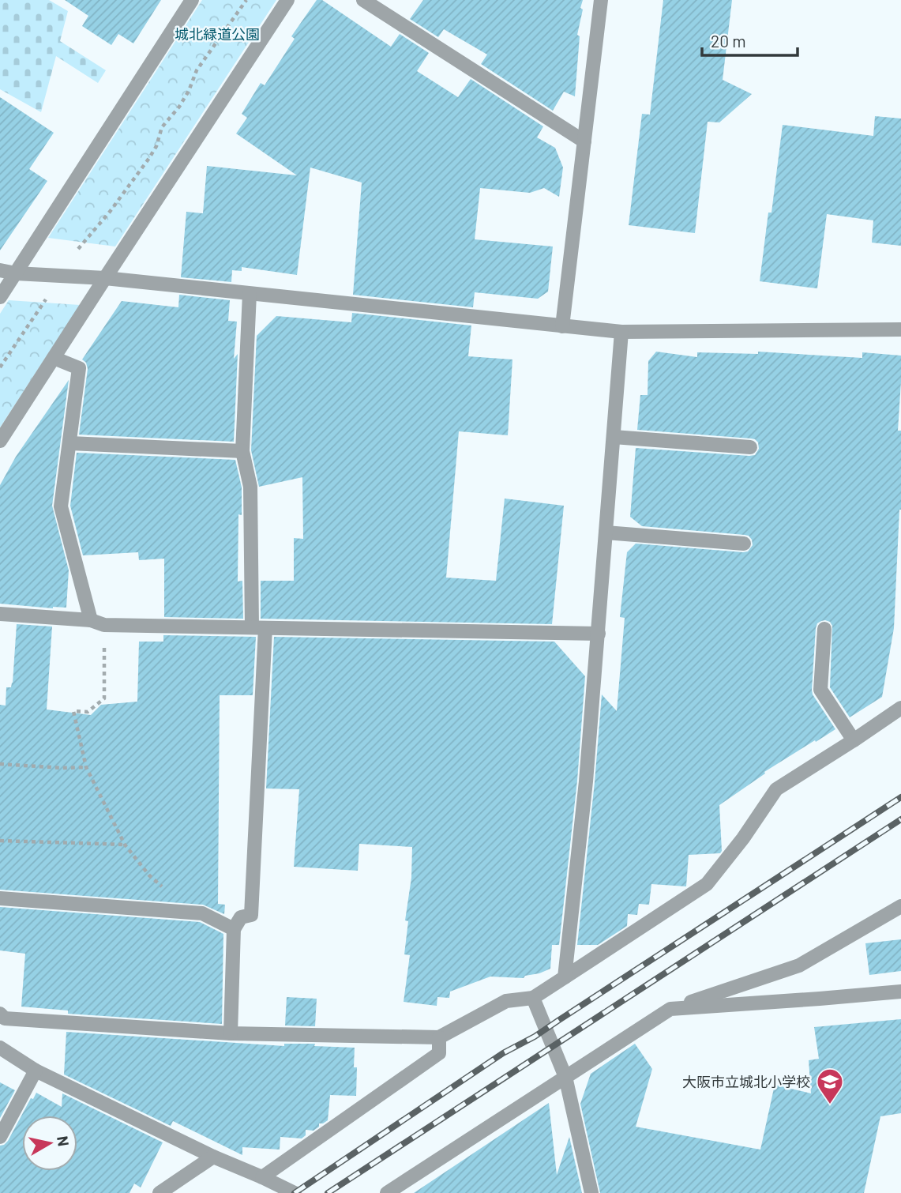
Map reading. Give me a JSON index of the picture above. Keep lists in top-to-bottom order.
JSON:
{
  "parks": ["城北緑道公園"],
  "places": {
    "school or university": ["大阪市立城北小学校"]
  },
  "scale_bar": "20 m",
  "north": "right"
}
